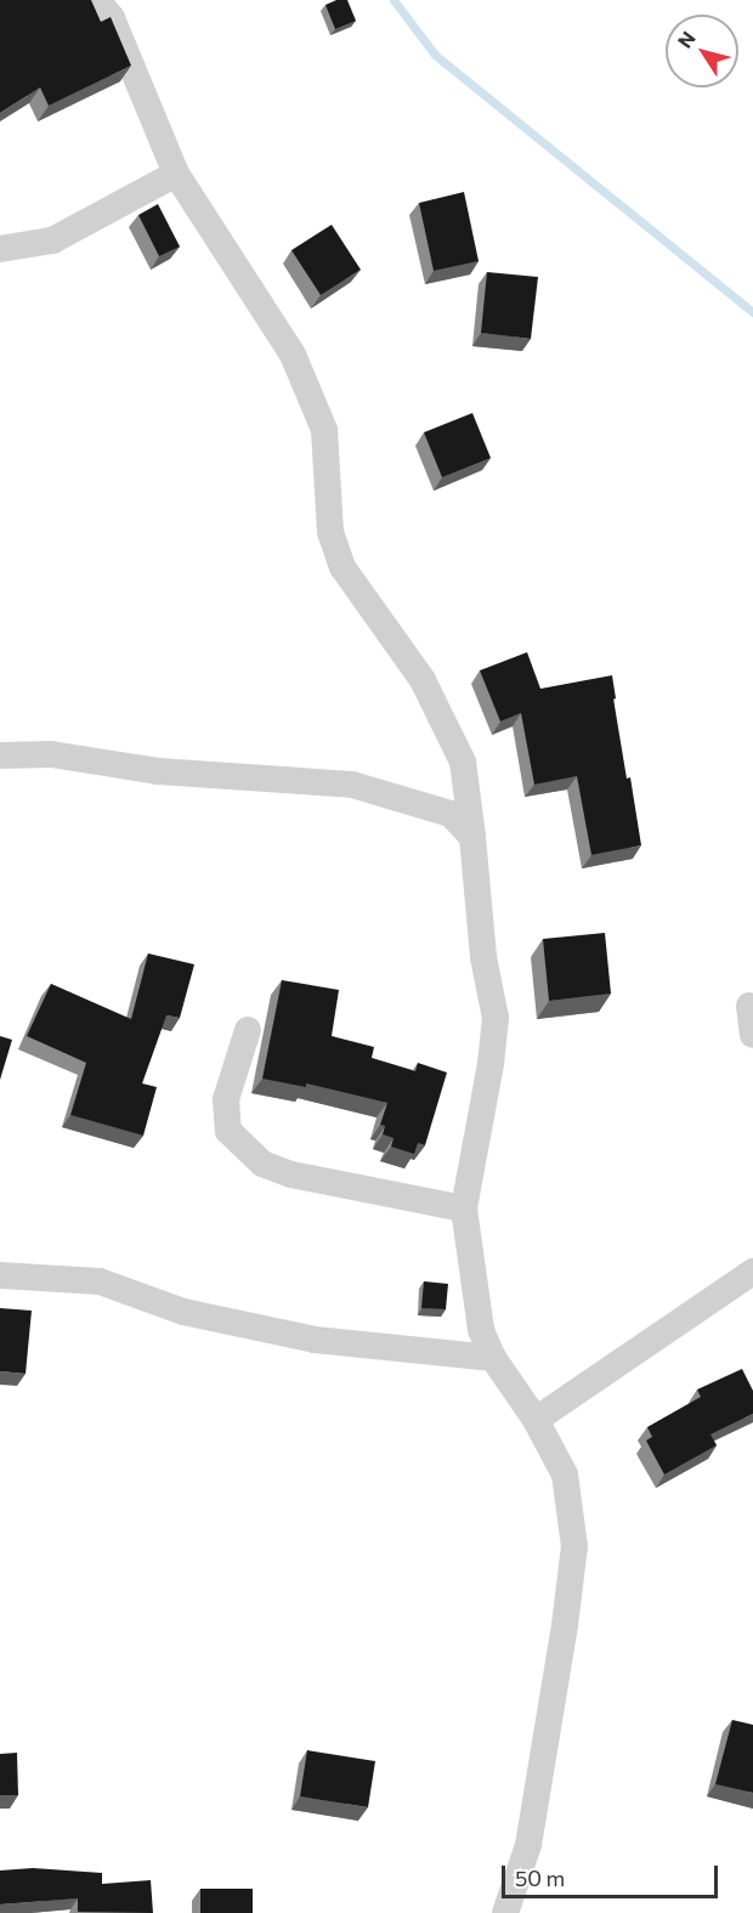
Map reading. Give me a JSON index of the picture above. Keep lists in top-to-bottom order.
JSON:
{
  "scale_bar": "50 m",
  "north": "top left"
}
